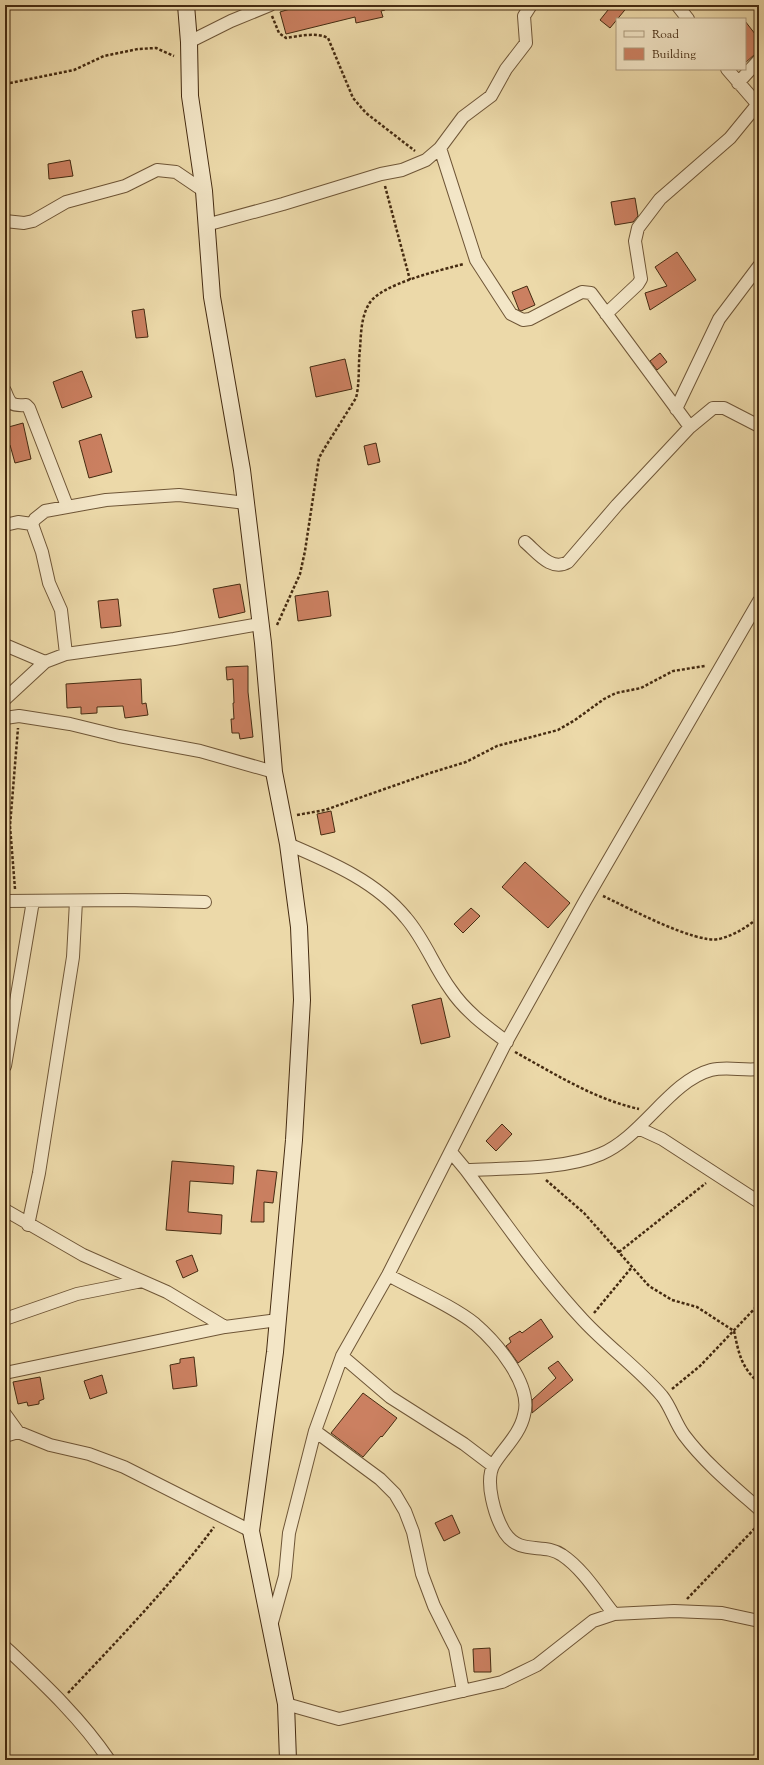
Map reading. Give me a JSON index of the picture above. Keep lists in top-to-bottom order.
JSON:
{
  "legend": ["Road", "Building"]
}
